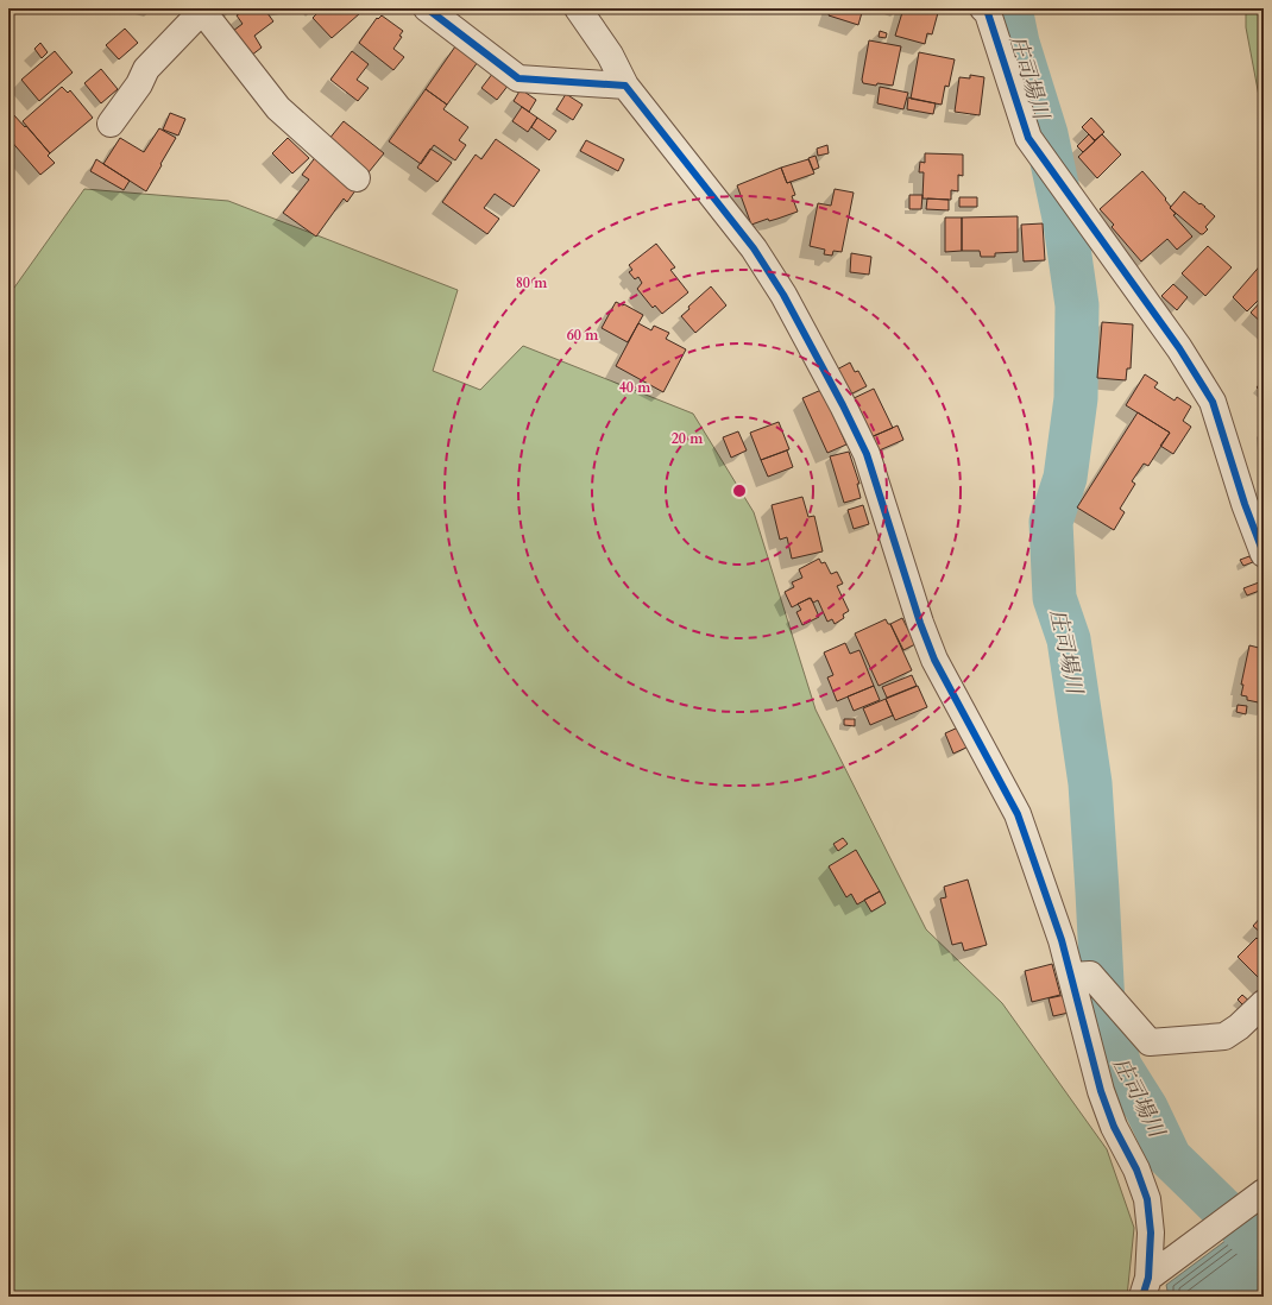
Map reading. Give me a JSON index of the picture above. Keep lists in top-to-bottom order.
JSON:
{
  "water": ["庄司場川"],
  "rings": [
    "80 m",
    "60 m",
    "40 m",
    "20 m"
  ]
}
